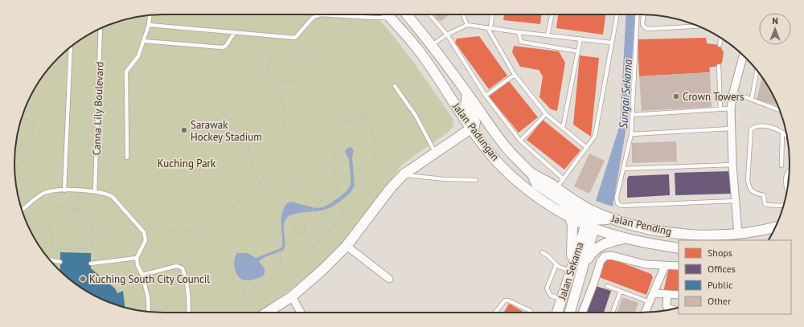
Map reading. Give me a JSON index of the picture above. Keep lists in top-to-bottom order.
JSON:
{
  "streets": {
    "main road": ["Jalan Padungan", "Jalan Pending", "Jalan Sekama"],
    "lane": ["Canna Lily Boulevard"]
  },
  "crossings": [
    ["Jalan Padungan", "Jalan Pending"],
    ["Jalan Padungan", "Jalan Sekama"],
    ["Jalan Pending", "Jalan Sekama"]
  ],
  "water": ["Sungai Sekama"],
  "parks": ["Kuching Park"],
  "places": ["Crown Towers", "Sarawak Hockey Stadium", "Kuching South City Council"],
  "legend": [
    "Shops",
    "Offices",
    "Public",
    "Other"
  ],
  "north": "top"
}
